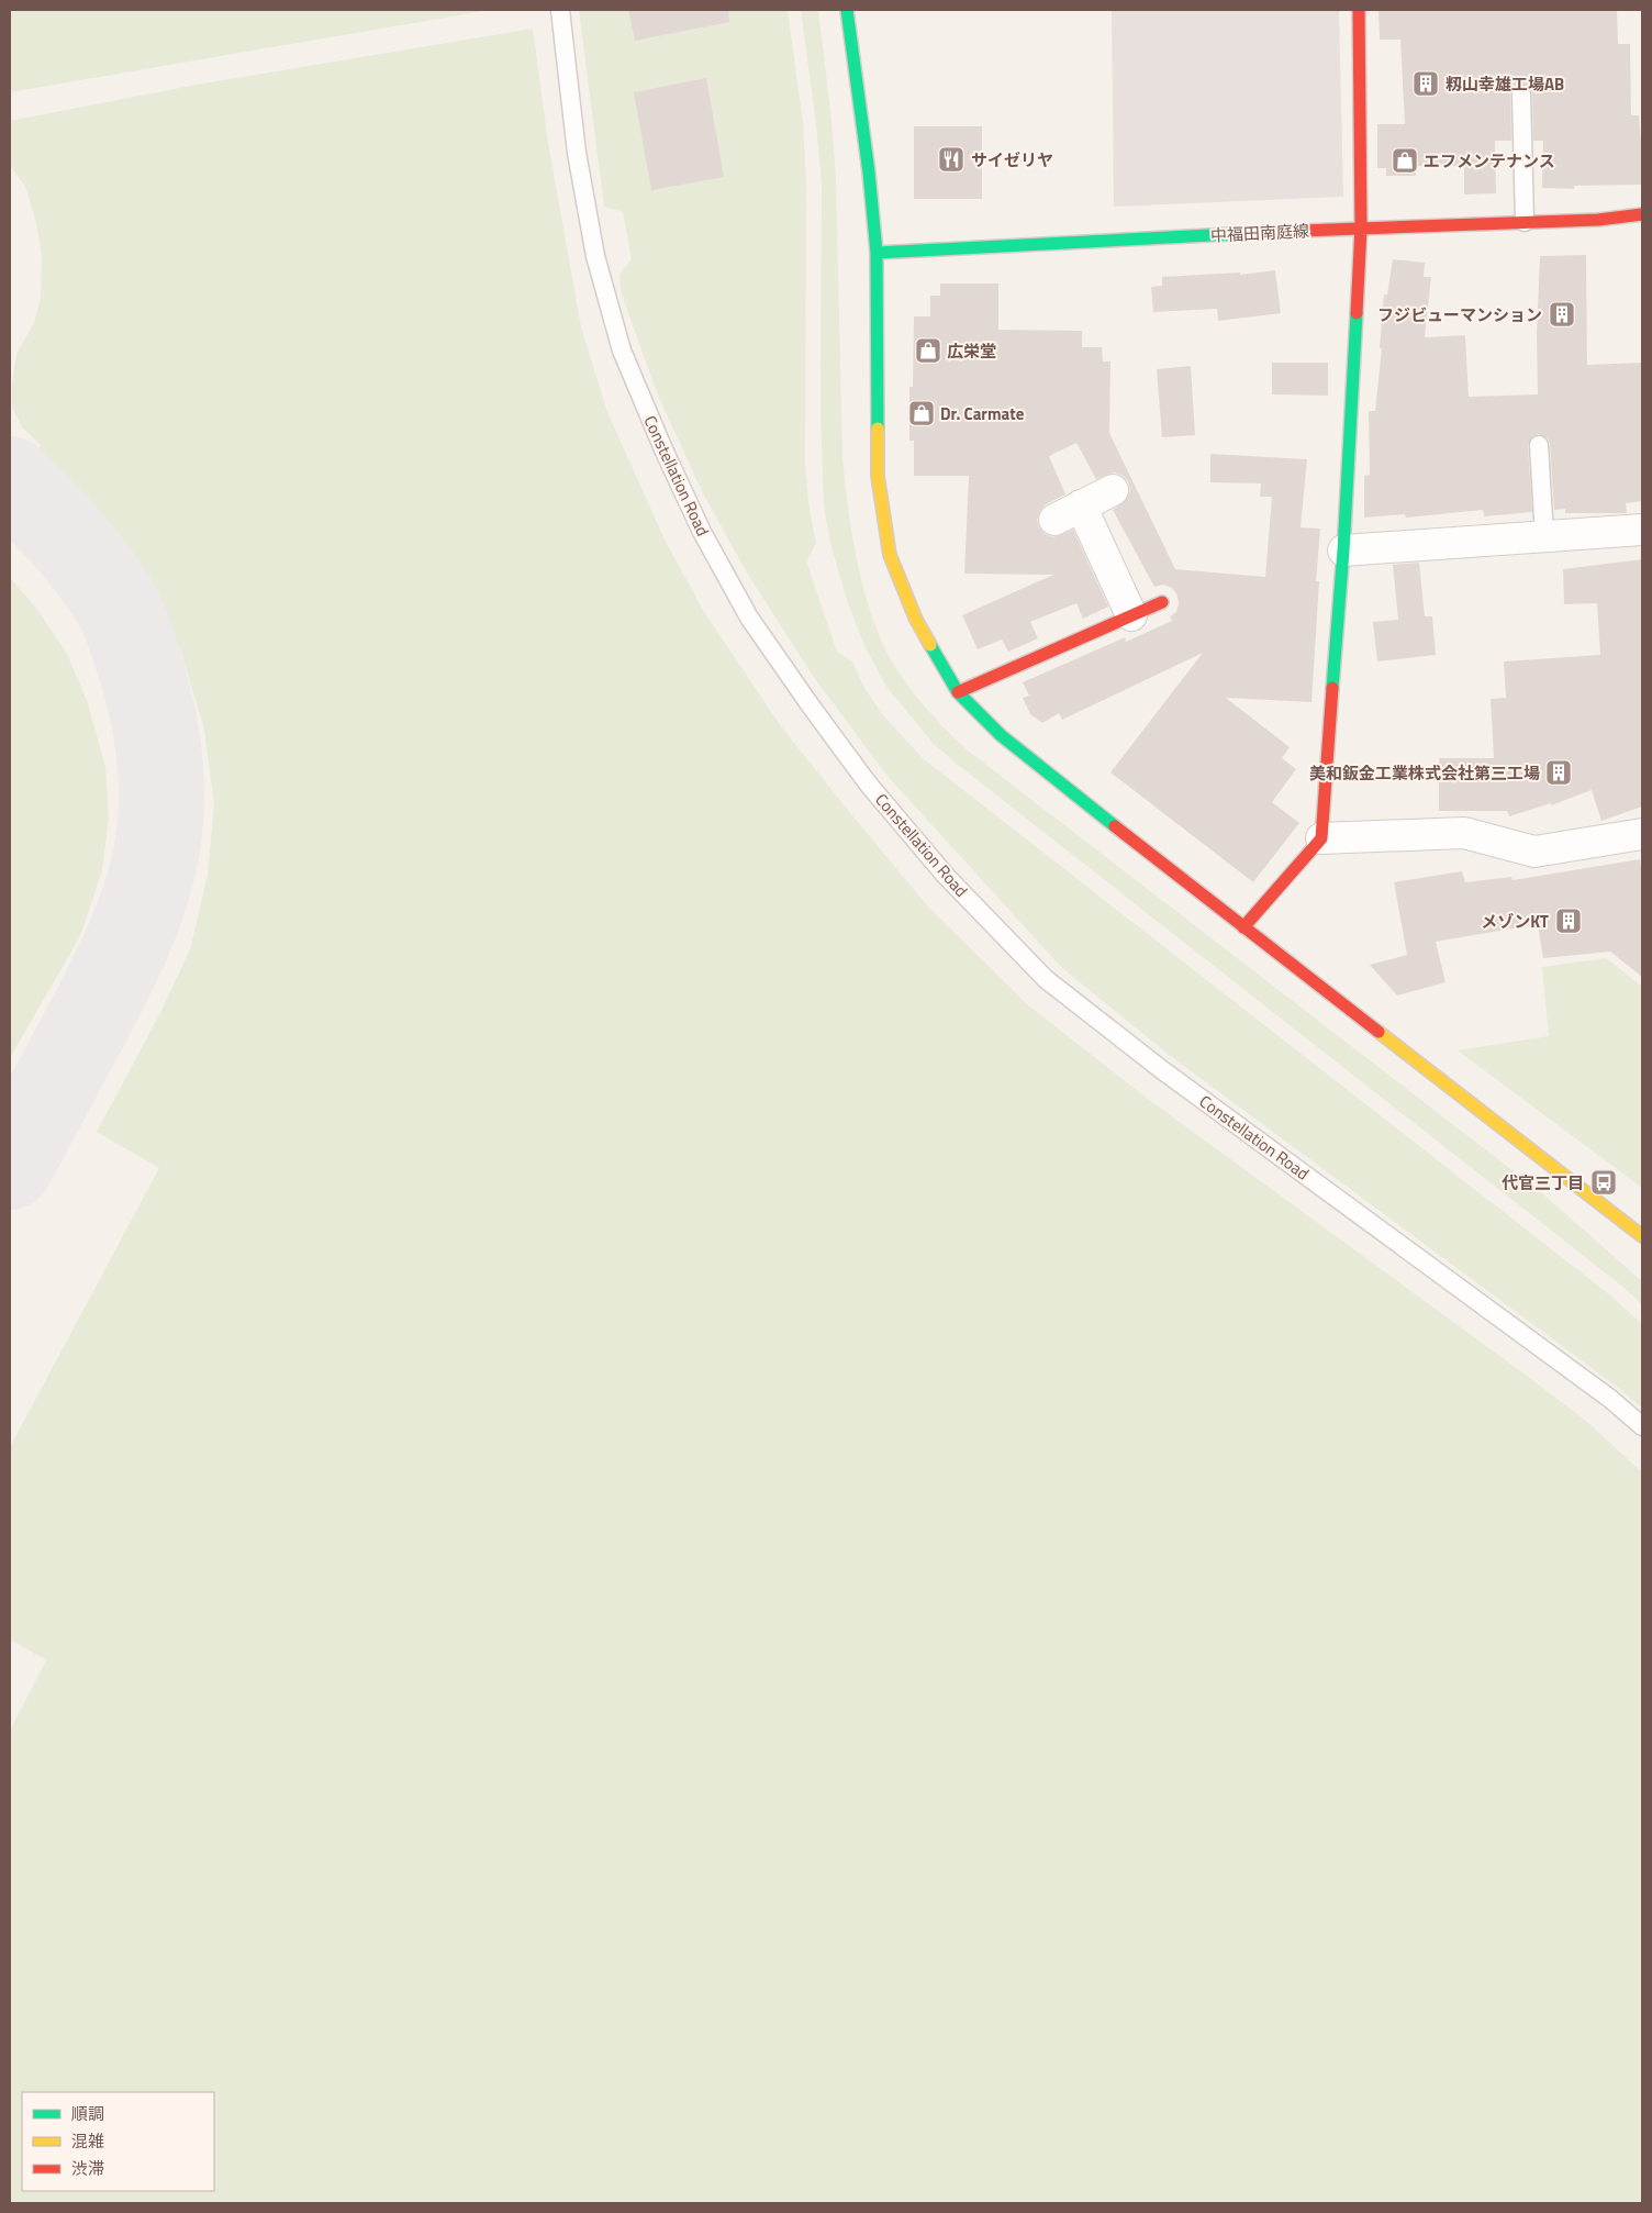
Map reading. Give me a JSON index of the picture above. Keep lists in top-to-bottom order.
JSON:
{
  "streets": {
    "street": ["中福田南庭線"],
    "lane": ["Constellation Road"]
  },
  "places": {
    "building": [
      "籾山幸雄工場AB",
      "フジビューマンション",
      "美和鈑金工業株式会社第三工場",
      "メゾンKT"
    ],
    "restaurant": ["サイゼリヤ"],
    "shop": ["エフメンテナンス", "広栄堂", "Dr. Carmate"],
    "bus stop": ["代官三丁目"]
  },
  "legend": ["順調", "混雑", "渋滞"]
}
